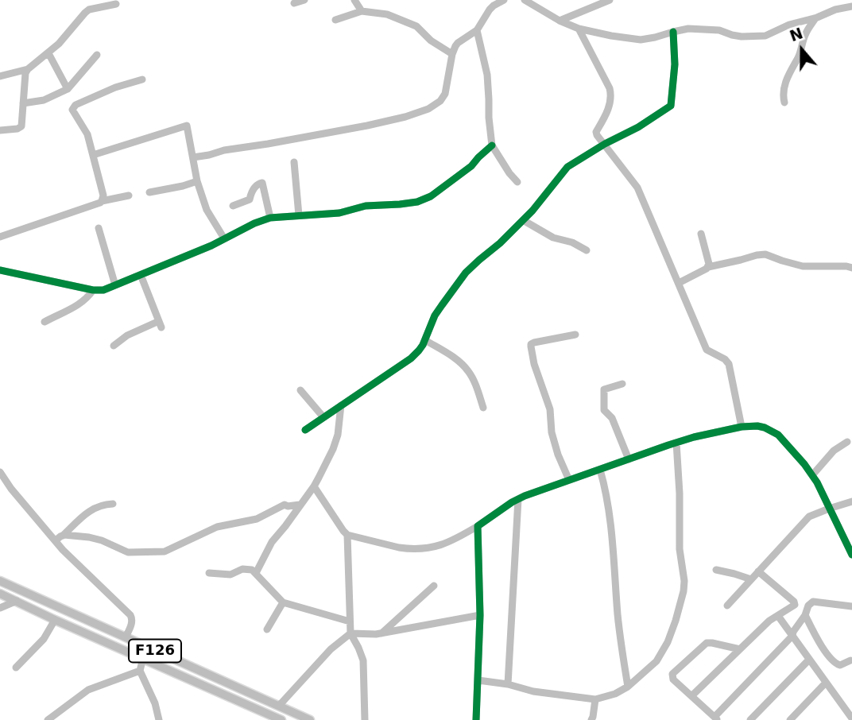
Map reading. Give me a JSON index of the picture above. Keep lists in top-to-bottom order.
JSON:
{
  "streets": {
    "main road": ["F126"]
  },
  "north": "top"
}
